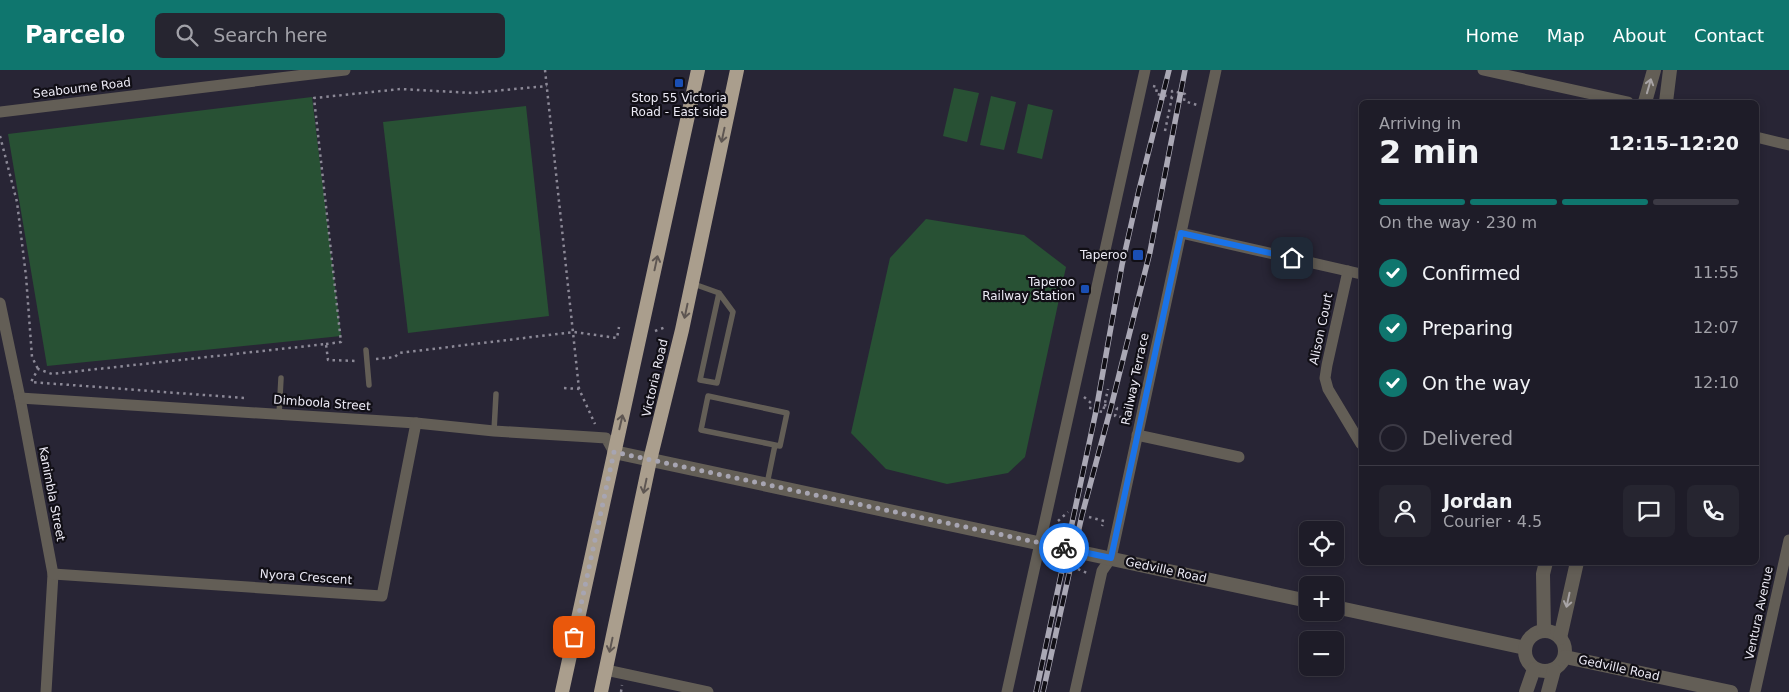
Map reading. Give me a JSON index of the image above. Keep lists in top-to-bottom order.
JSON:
{
  "streets": {
    "highway": ["Victoria Road"],
    "street": [
      "Seabourne Road",
      "Alison Court",
      "Railway Terrace",
      "Dimboola Street",
      "Kanimbla Street",
      "Gedville Road",
      "Nyora Crescent",
      "Ventura Avenue"
    ]
  },
  "crossings": [
    ["Victoria Road", "Dimboola Street"],
    ["Victoria Road", "Gedville Road"],
    ["Railway Terrace", "Gedville Road"],
    ["Dimboola Street", "Kanimbla Street"],
    ["Dimboola Street", "Gedville Road"],
    ["Dimboola Street", "Nyora Crescent"],
    ["Kanimbla Street", "Nyora Crescent"]
  ],
  "places": {
    "transit": ["Stop 55 Victoria Road - East side", "Taperoo", "Taperoo Railway Station"]
  },
  "page": {
    "header": "Parcelo",
    "search": "Search here",
    "nav": [
      "Home",
      "Map",
      "About",
      "Contact"
    ],
    "heading": ["2 min", "Arriving in", "12:15–12:20"],
    "panel": ["Jordan", "Courier · 4.5"],
    "bar": "On the way · 230 m",
    "list": [
      ["Confirmed", "11:55"],
      ["Preparing", "12:07"],
      ["On the way", "12:10"],
      "Delivered"
    ],
    "map_buttons": ["+", "−"]
  }
}
